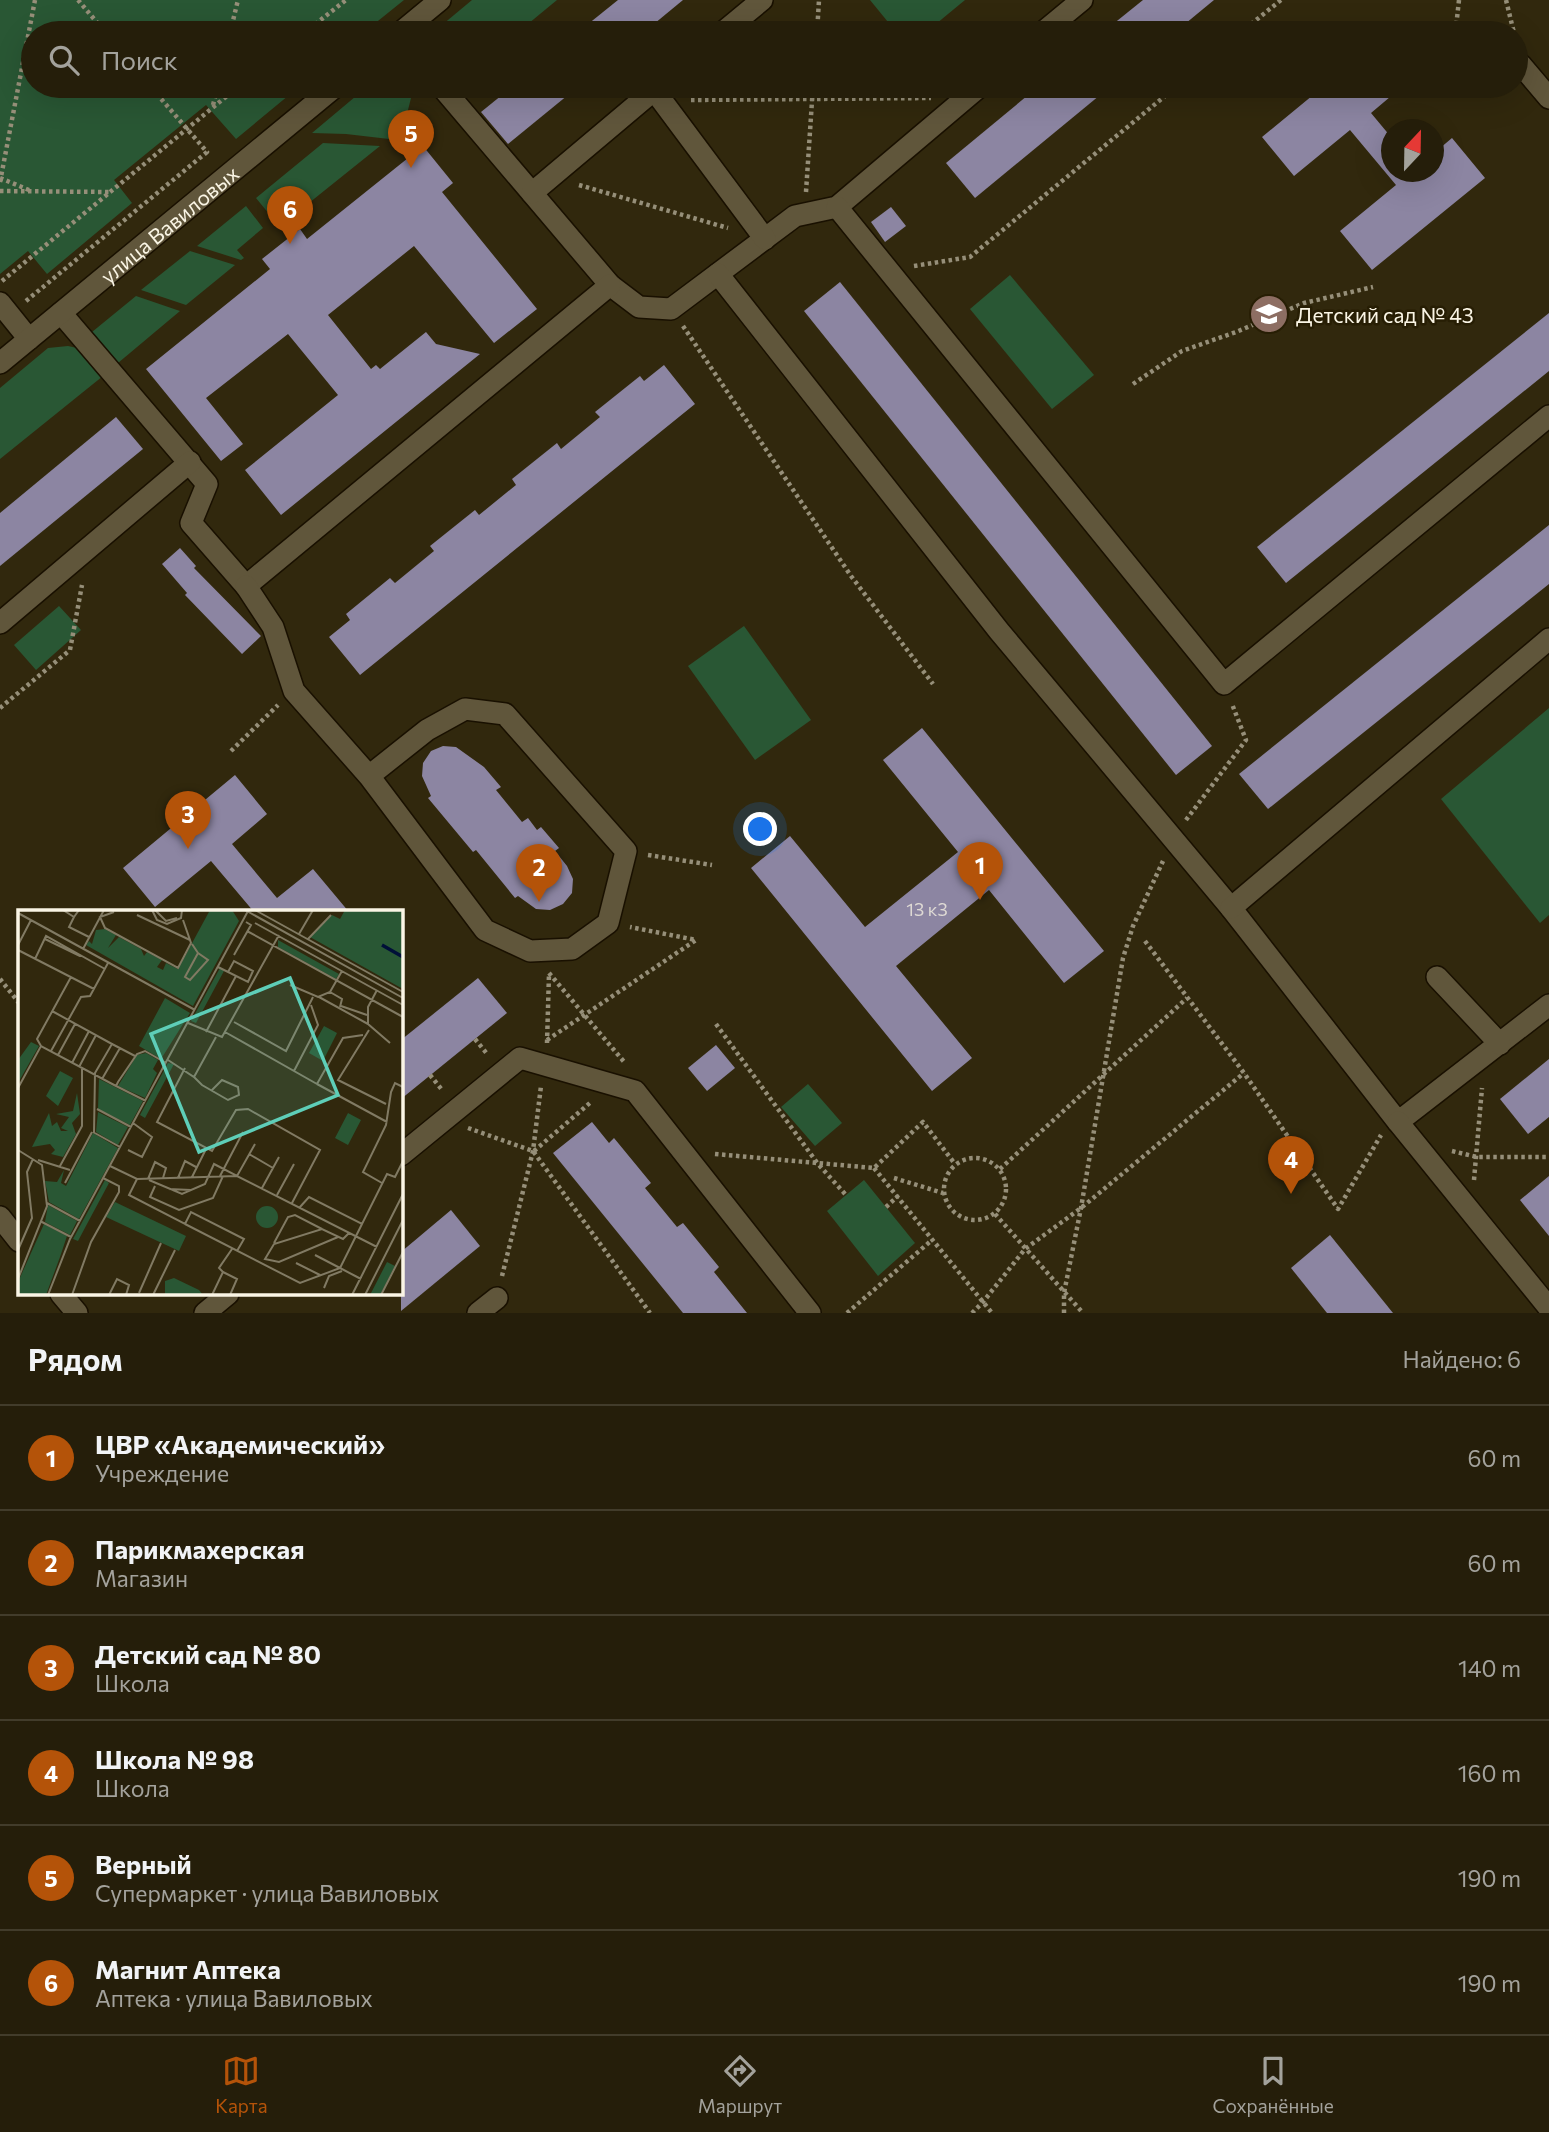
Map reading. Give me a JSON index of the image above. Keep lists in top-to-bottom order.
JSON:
{
  "streets": {
    "street": ["улица Вавиловых"]
  },
  "places": {
    "school or university": ["Детский сад № 43"]
  },
  "house_numbers": ["13 к3"],
  "north": "top",
  "page": {
    "search": "Поиск",
    "pins": [
      "5",
      "6",
      "3",
      "1",
      "2",
      "4"
    ],
    "heading": ["Рядом", "Найдено: 6"],
    "list": [
      {
        "mark": "1",
        "name": "ЦВР «Академический»",
        "note": "Учреждение",
        "value": "60 m"
      },
      {
        "mark": "2",
        "name": "Парикмахерская",
        "note": "Магазин",
        "value": "60 m"
      },
      {
        "mark": "3",
        "name": "Детский сад № 80",
        "note": "Школа",
        "value": "140 m"
      },
      {
        "mark": "4",
        "name": "Школа № 98",
        "note": "Школа",
        "value": "160 m"
      },
      {
        "mark": "5",
        "name": "Верный",
        "note": "Супермаркет · улица Вавиловых",
        "value": "190 m"
      },
      {
        "mark": "6",
        "name": "Магнит Аптека",
        "note": "Аптека · улица Вавиловых",
        "value": "190 m"
      }
    ],
    "nav": ["Карта", "Маршрут", "Сохранённые"]
  }
}
